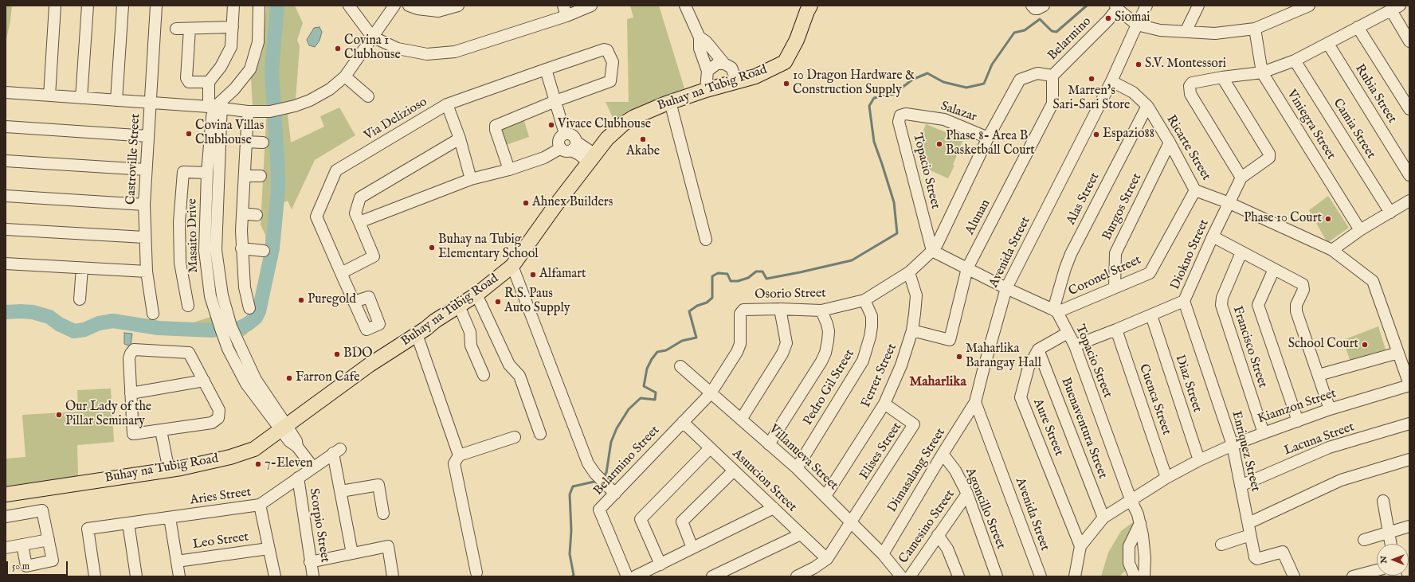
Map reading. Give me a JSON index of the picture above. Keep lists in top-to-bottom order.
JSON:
{
  "streets": {
    "main road": ["Buhay na Tubig Road"],
    "street": [
      "Belarmino",
      "Rubia Street",
      "Salazar",
      "Via Delizioso",
      "Viniegra Street",
      "Camia Street",
      "Ricarte Street",
      "Castroville Street",
      "Topacio Street",
      "Alas Street",
      "Burgos Street",
      "Alunan",
      "Masaito Drive",
      "Avenida Street",
      "Diokno Street",
      "Coronel Street",
      "Osorio Street",
      "Francisco Street",
      "Ferrer Street",
      "Diaz Street",
      "Pedro Gil Street",
      "Cuenca Street",
      "Kiamzon Street",
      "Aure Street",
      "Buenaventura Street",
      "Lacuna Street",
      "Elises Street",
      "Enriquez Street",
      "Villanueva Street",
      "Belarmino Street",
      "Dimasalang Street",
      "Asuncion Street",
      "Aries Street",
      "Agoncillo Street",
      "Scorpio Street",
      "Camesino Street",
      "Leo Street"
    ]
  },
  "crossings": [
    ["Belarmino", "Salazar"],
    ["Belarmino", "Topacio Street"],
    ["Belarmino", "Alunan"],
    ["Belarmino", "Osorio Street"],
    ["Buhay na Tubig Road", "Masaito Drive"],
    ["Salazar", "Topacio Street"],
    ["Ricarte Street", "Alas Street"],
    ["Ricarte Street", "Burgos Street"],
    ["Ricarte Street", "Avenida Street"],
    ["Ricarte Street", "Diokno Street"],
    ["Ricarte Street", "Coronel Street"],
    ["Ricarte Street", "Kiamzon Street"],
    ["Topacio Street", "Alas Street"],
    ["Topacio Street", "Diokno Street"],
    ["Topacio Street", "Coronel Street"],
    ["Topacio Street", "Osorio Street"],
    ["Topacio Street", "Kiamzon Street"],
    ["Alas Street", "Coronel Street"],
    ["Burgos Street", "Coronel Street"],
    ["Alunan", "Ferrer Street"],
    ["Masaito Drive", "Aries Street"],
    ["Avenida Street", "Dimasalang Street"],
    ["Diokno Street", "Diaz Street"],
    ["Diokno Street", "Cuenca Street"],
    ["Diokno Street", "Enriquez Street"],
    ["Osorio Street", "Ferrer Street"],
    ["Osorio Street", "Pedro Gil Street"],
    ["Osorio Street", "Villanueva Street"],
    ["Osorio Street", "Belarmino Street"],
    ["Francisco Street", "Kiamzon Street"],
    ["Ferrer Street", "Elises Street"],
    ["Ferrer Street", "Villanueva Street"],
    ["Diaz Street", "Kiamzon Street"],
    ["Pedro Gil Street", "Villanueva Street"],
    ["Cuenca Street", "Kiamzon Street"],
    ["Kiamzon Street", "Enriquez Street"],
    ["Aure Street", "Buenaventura Street"],
    ["Lacuna Street", "Enriquez Street"],
    ["Elises Street", "Villanueva Street"],
    ["Villanueva Street", "Belarmino Street"],
    ["Villanueva Street", "Dimasalang Street"],
    ["Belarmino Street", "Asuncion Street"],
    ["Dimasalang Street", "Agoncillo Street"],
    ["Aries Street", "Scorpio Street"],
    ["Agoncillo Street", "Camesino Street"]
  ],
  "districts": ["Maharlika"],
  "places": [
    "Siomai",
    "Covina 1 Clubhouse",
    "S.V. Montessori",
    "Marren's Sari-Sari Store",
    "10 Dragon Hardware & Construction Supply",
    "Vivace Clubhouse",
    "Covina Villas Clubhouse",
    "Espazio88",
    "Akabe",
    "Phase 8- Area B Basketball Court",
    "Ahnex Builders",
    "Phase 10 Court",
    "Buhay na Tubig Elementary School",
    "Alfamart",
    "Puregold",
    "R.S. Paus Auto Supply",
    "School Court",
    "BDO",
    "Maharlika Barangay Hall",
    "Farron Cafe",
    "Our Lady of the Pillar Seminary",
    "7-Eleven"
  ],
  "scale_bar": "50 m",
  "north": "left"
}
